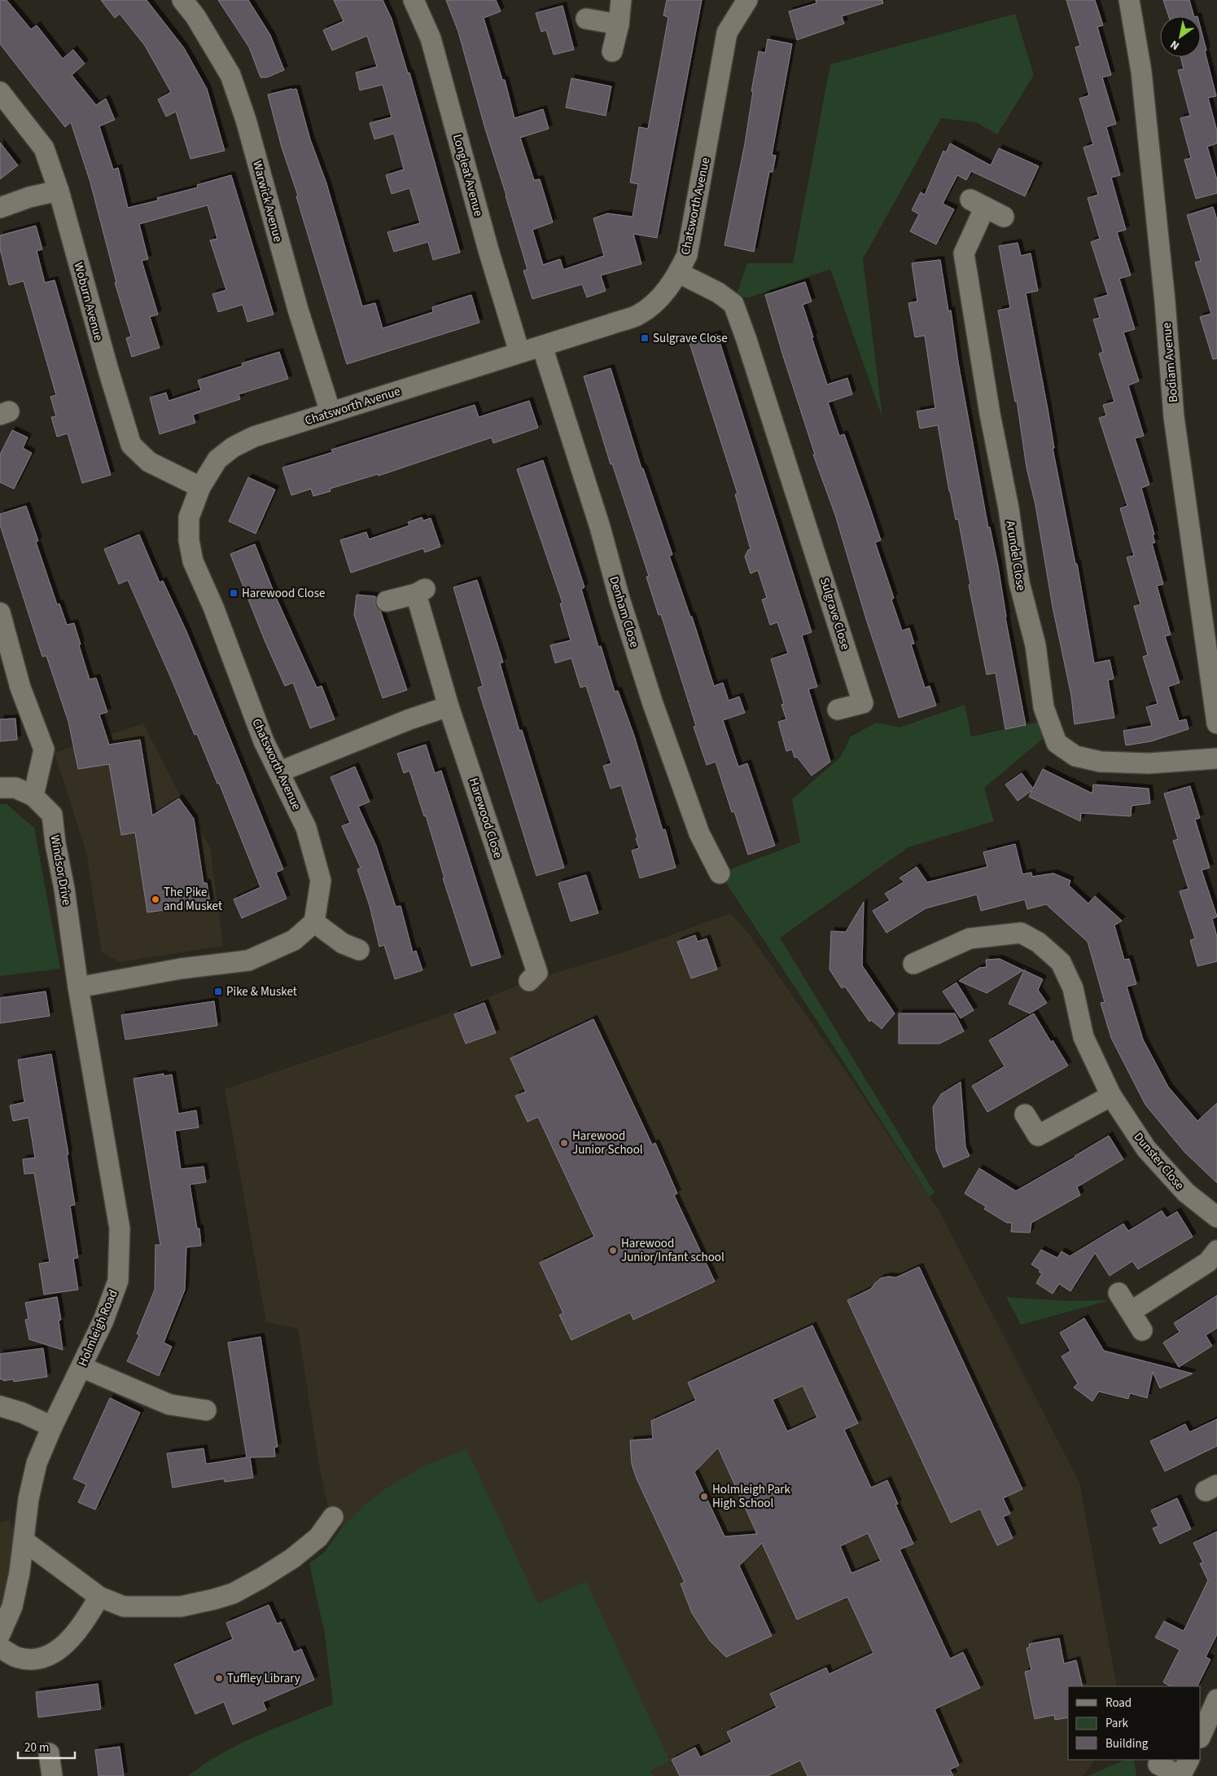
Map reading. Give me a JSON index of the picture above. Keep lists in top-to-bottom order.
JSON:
{
  "streets": {
    "street": [
      "Longleat Avenue",
      "Warwick Avenue",
      "Chatsworth Avenue",
      "Woburn Avenue",
      "Bodiam Avenue",
      "Arundel Close",
      "Denham Close",
      "Sulgrave Close",
      "Harewood Close",
      "Windsor Drive",
      "Dunster Close",
      "Holmleigh Road"
    ]
  },
  "crossings": [
    ["Longleat Avenue", "Chatsworth Avenue"],
    ["Warwick Avenue", "Chatsworth Avenue"],
    ["Chatsworth Avenue", "Woburn Avenue"],
    ["Chatsworth Avenue", "Denham Close"],
    ["Chatsworth Avenue", "Sulgrave Close"],
    ["Windsor Drive", "Holmleigh Road"]
  ],
  "places": {
    "transit": ["Sulgrave Close", "Harewood Close", "Pike & Musket"],
    "other": [
      "The Pike and Musket",
      "Harewood Junior School",
      "Harewood Junior/Infant school",
      "Holmleigh Park High School",
      "Tuffley Library"
    ]
  },
  "legend": ["Road", "Park", "Building"],
  "scale_bar": "20 m",
  "north": "bottom left"
}
